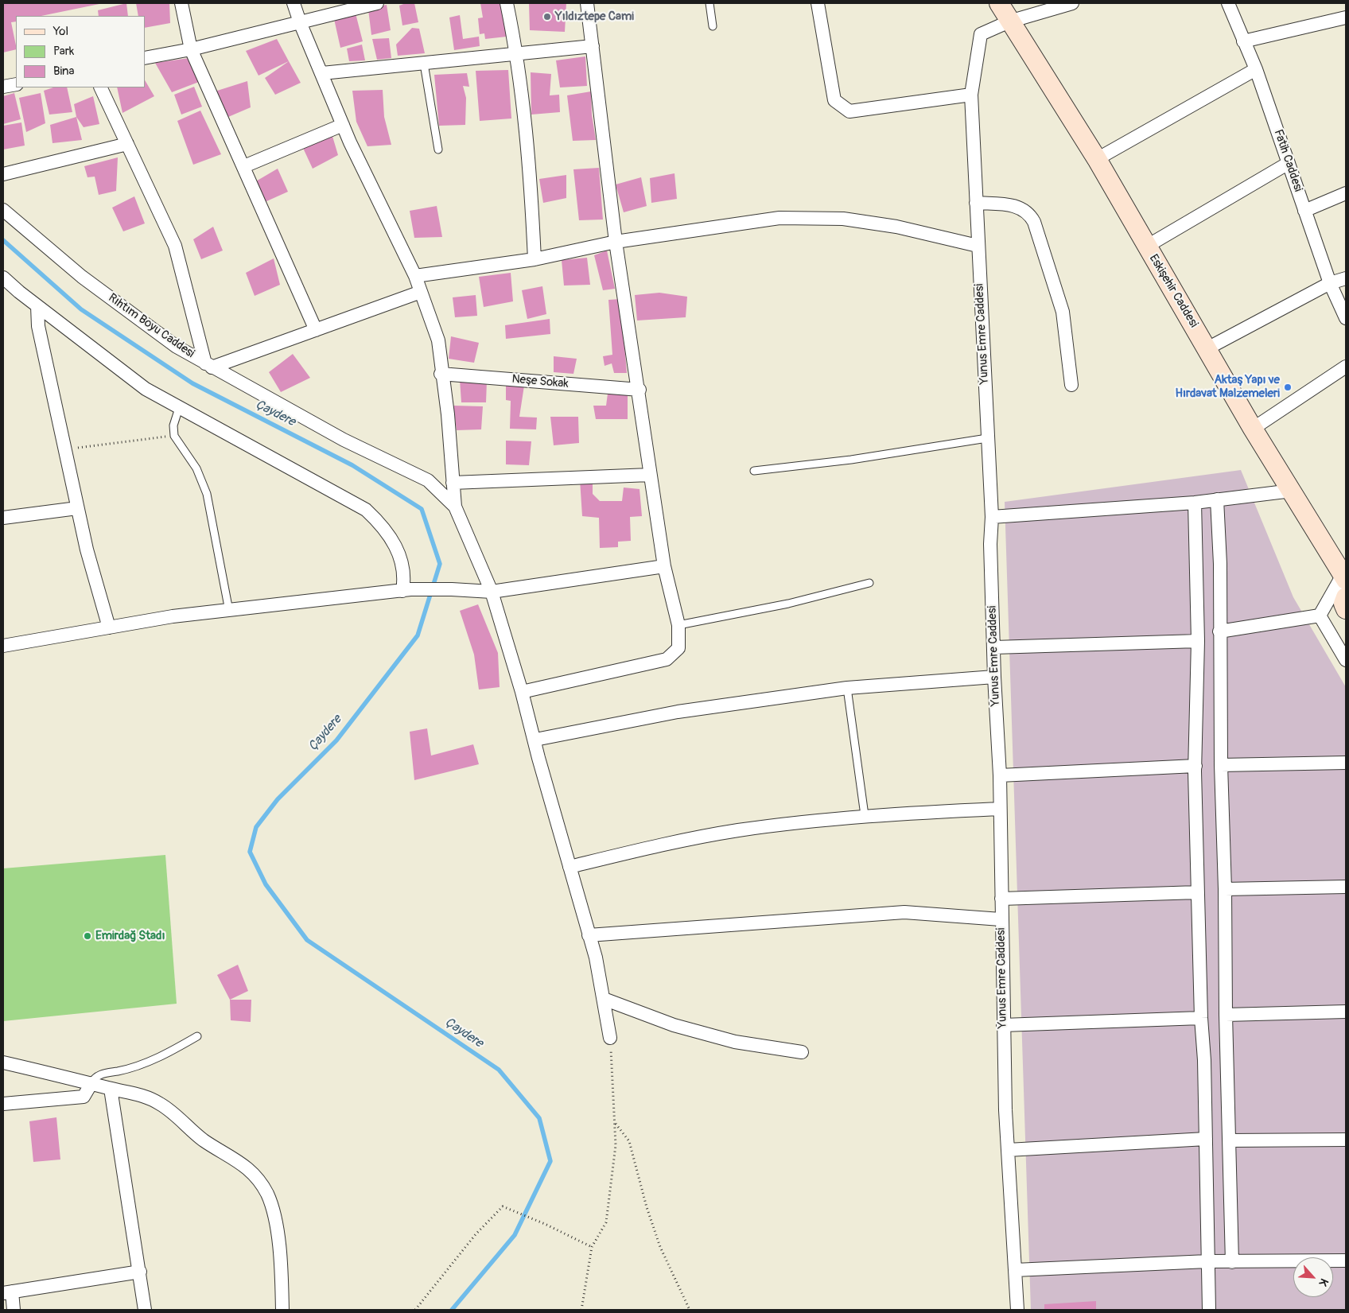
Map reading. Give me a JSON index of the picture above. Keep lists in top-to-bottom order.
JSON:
{
  "streets": {
    "main road": ["Eskişehir Caddesi"],
    "street": [
      "Fatih Caddesi",
      "Rıhtım Boyu Caddesi",
      "Yunus Emre Caddesi",
      "Neşe Sokak"
    ]
  },
  "crossings": [
    ["Eskişehir Caddesi", "Yunus Emre Caddesi"]
  ],
  "water": ["Çaydere"],
  "places": ["Yıldıztepe Cami", "Aktaş Yapı ve Hırdavat Malzemeleri", "Emirdağ Stadı"],
  "legend": ["Yol", "Park", "Bina"],
  "north": "bottom right"
}
